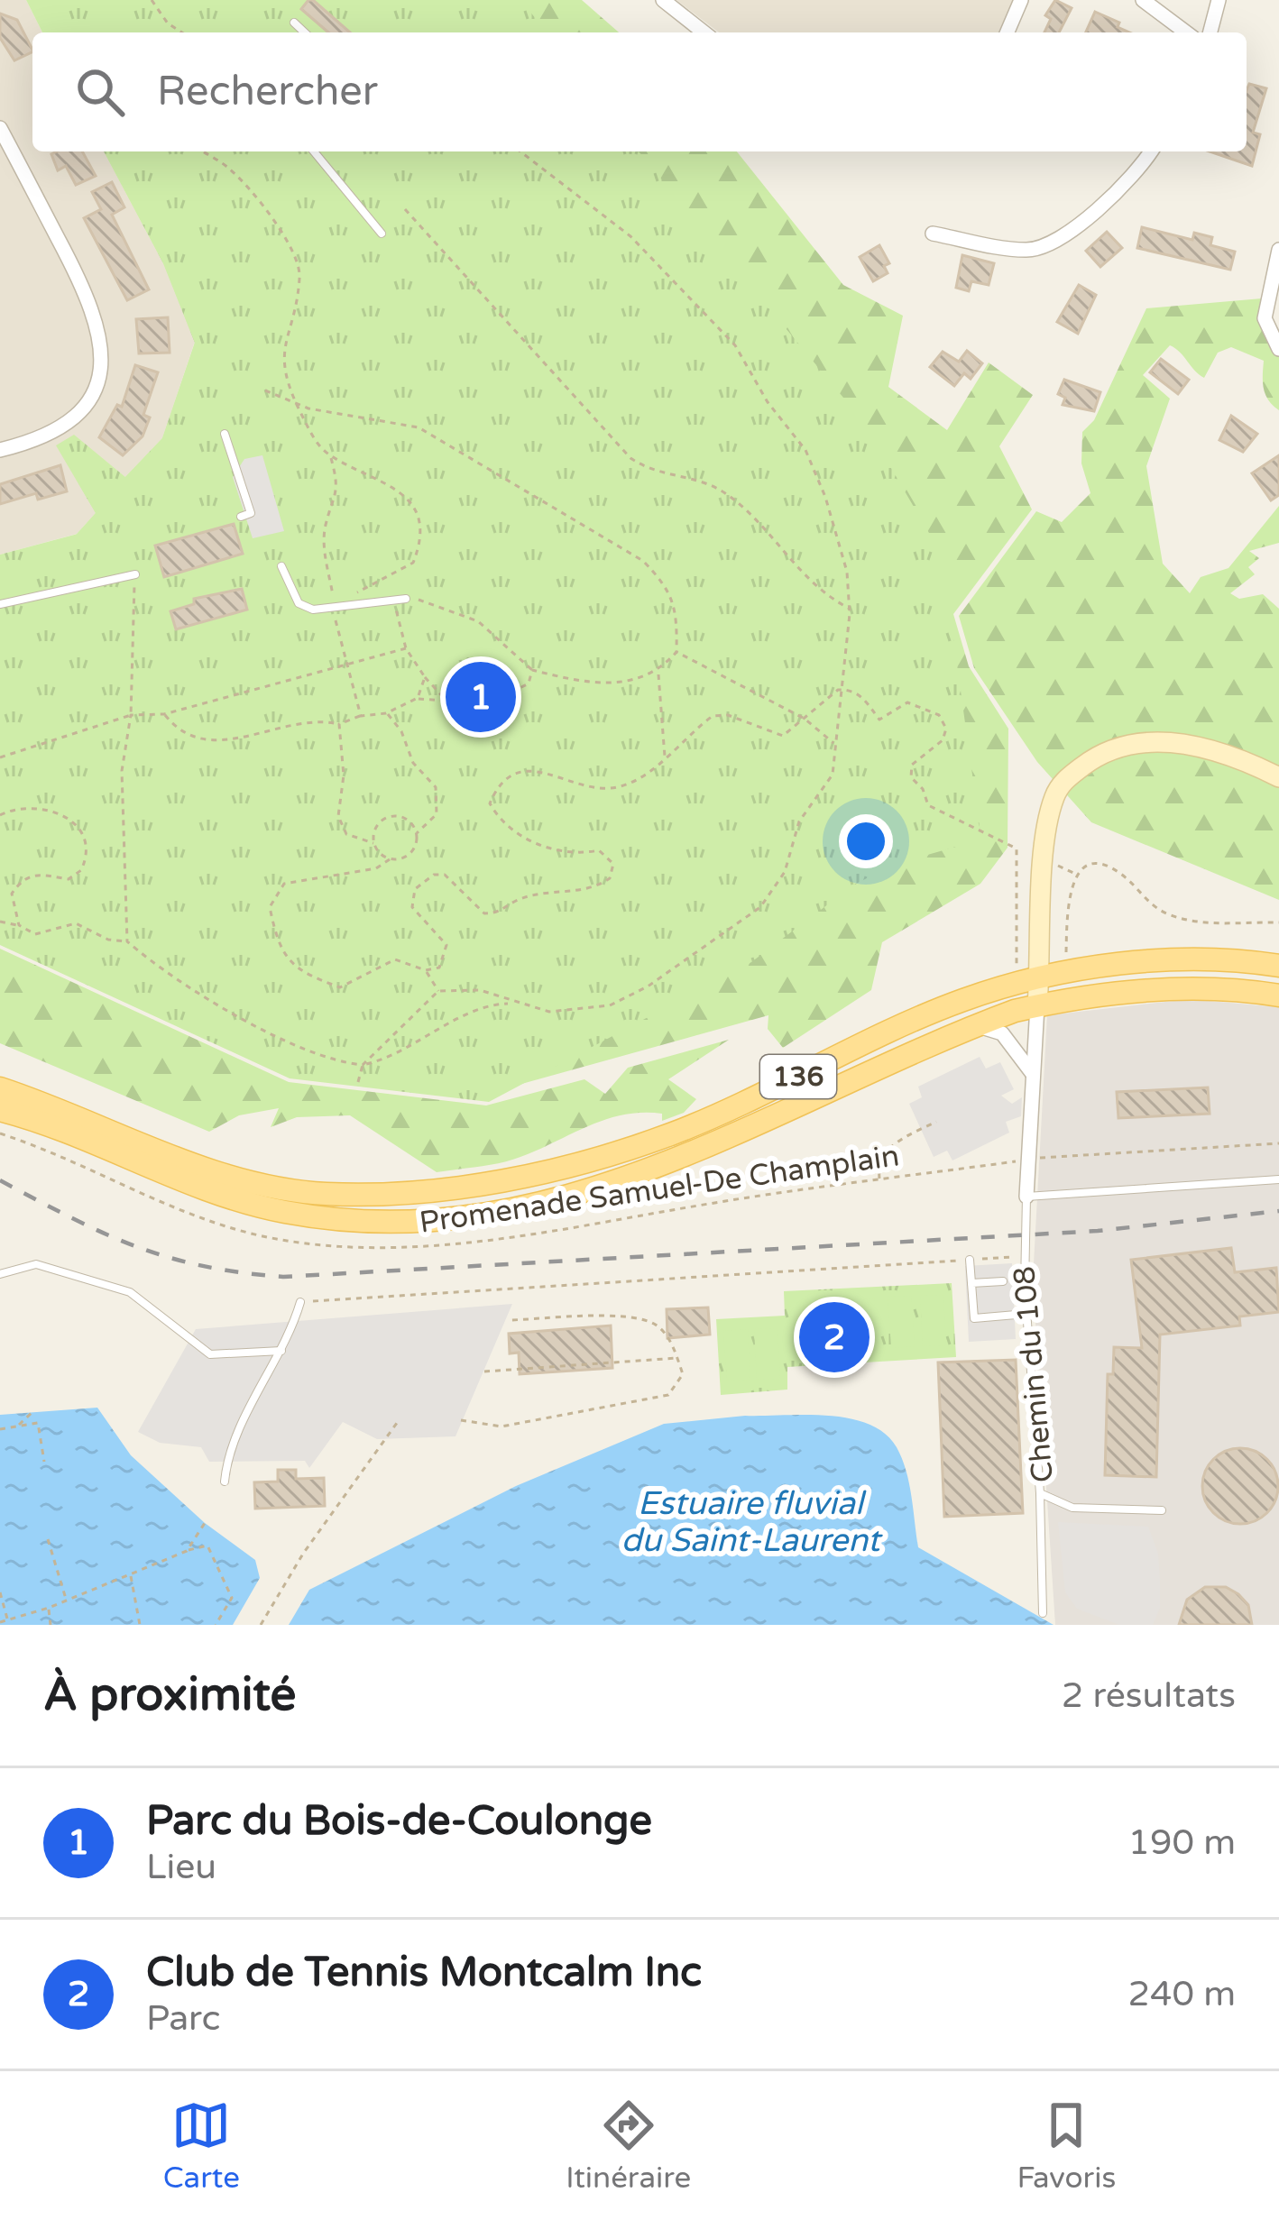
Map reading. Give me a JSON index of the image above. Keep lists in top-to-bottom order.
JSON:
{
  "streets": {
    "main road": ["136"],
    "lane": ["Chemin du 108"],
    "path": ["Promenade Samuel-De Champlain"]
  },
  "water": ["Estuaire fluvial du Saint-Laurent"],
  "page": {
    "search": "Rechercher",
    "pins": ["1", "2"],
    "heading": ["À proximité", "2 résultats"],
    "list": [
      {
        "mark": "1",
        "name": "Parc du Bois-de-Coulonge",
        "note": "Lieu",
        "value": "190 m"
      },
      {
        "mark": "2",
        "name": "Club de Tennis Montcalm Inc",
        "note": "Parc",
        "value": "240 m"
      }
    ],
    "nav": ["Carte", "Itinéraire", "Favoris"]
  }
}
